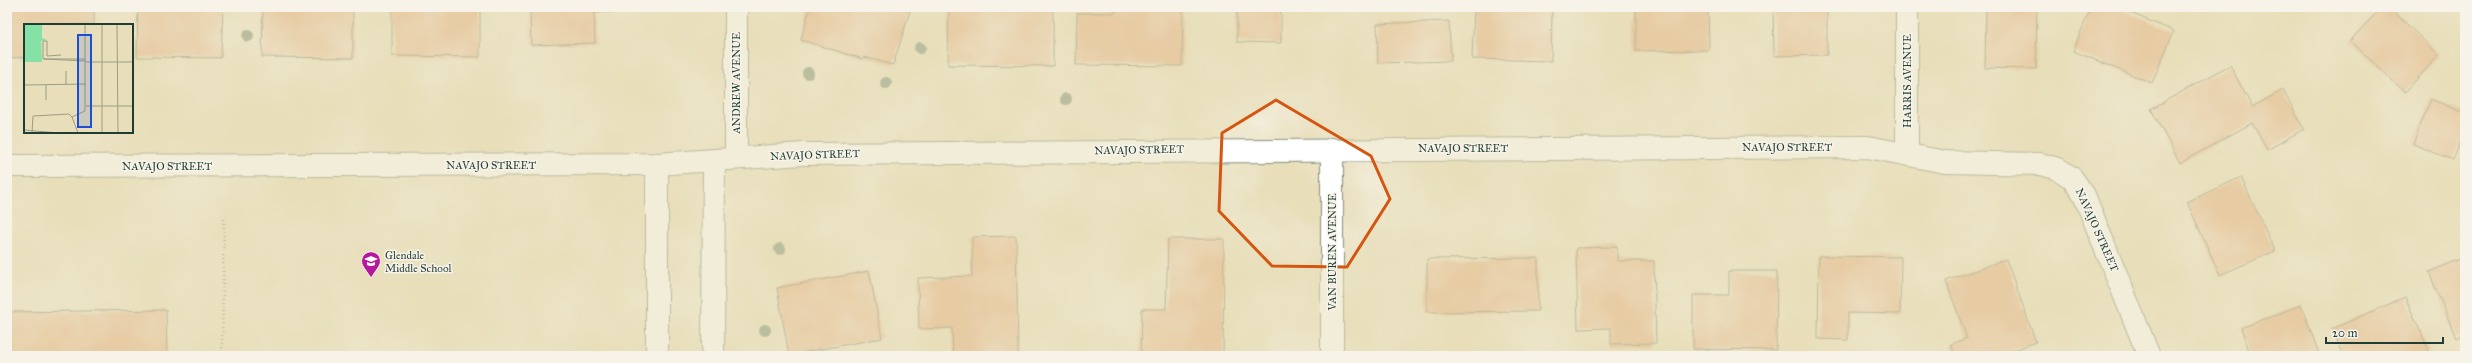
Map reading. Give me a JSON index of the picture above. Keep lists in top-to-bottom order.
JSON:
{
  "streets": {
    "street": [
      "HARRIS AVENUE",
      "ANDREW AVENUE",
      "NAVAJO STREET",
      "VAN BUREN AVENUE"
    ]
  },
  "crossings": [
    ["HARRIS AVENUE", "NAVAJO STREET"],
    ["ANDREW AVENUE", "NAVAJO STREET"],
    ["NAVAJO STREET", "VAN BUREN AVENUE"]
  ],
  "places": {
    "school or university": ["Glendale Middle School"]
  },
  "scale_bar": "20 m"
}
